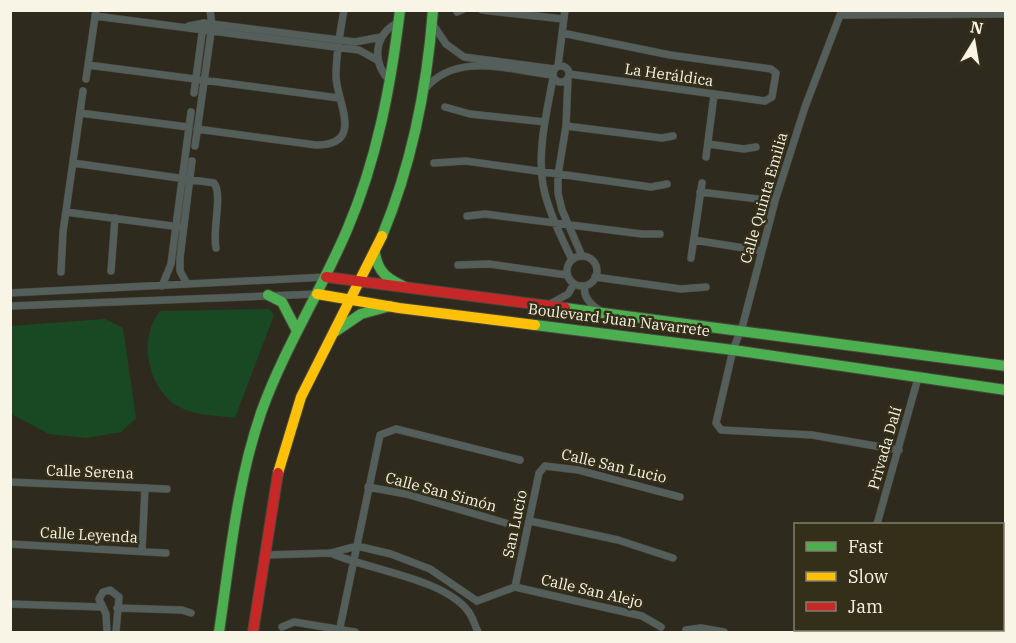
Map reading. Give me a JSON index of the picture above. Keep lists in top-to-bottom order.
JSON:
{
  "streets": {
    "main road": ["Boulevard Juan Navarrete"],
    "street": [
      "La Heráldica",
      "Calle Quinta Emilia",
      "Privada Dalí",
      "Calle San Lucio",
      "Calle Serena",
      "Calle San Simón",
      "San Lucio",
      "Calle Leyenda",
      "Calle San Alejo"
    ]
  },
  "crossings": [
    ["Calle Quinta Emilia", "Boulevard Juan Navarrete"],
    ["Calle Quinta Emilia", "Privada Dalí"],
    ["Boulevard Juan Navarrete", "Privada Dalí"],
    ["Calle San Lucio", "San Lucio"],
    ["San Lucio", "Calle San Alejo"]
  ],
  "legend": ["Fast", "Slow", "Jam"],
  "north": "top"
}
